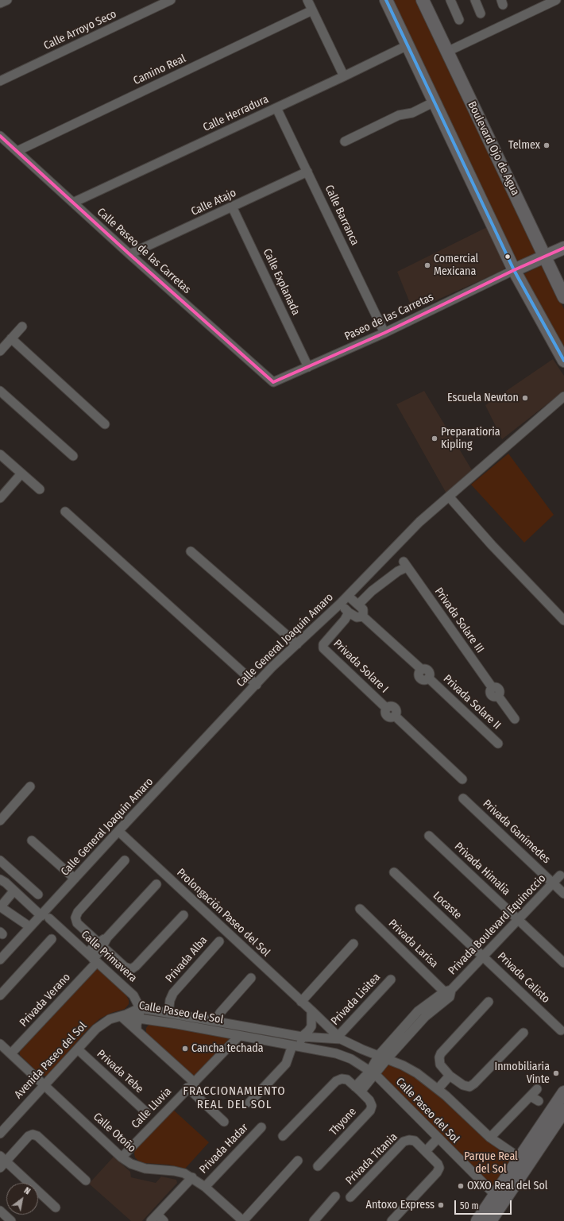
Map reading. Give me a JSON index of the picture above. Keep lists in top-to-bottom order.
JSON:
{
  "streets": {
    "main road": ["Boulevard Ojo de Agua"],
    "street": [
      "Calle Arroyo Seco",
      "Camino Real",
      "Calle Herradura",
      "Calle Atajo",
      "Calle Barranca",
      "Calle Paseo de las Carretas",
      "Calle Explanada",
      "Paseo de las Carretas",
      "Privada Solare III",
      "Calle General Joaquín Amaro",
      "Privada Solare I",
      "Privada Solare II",
      "Privada Ganímedes",
      "Privada Himalia",
      "Locaste",
      "Prolongación Paseo del Sol",
      "Privada Boulevard Equinoccio",
      "Privada Larisa",
      "Calle Primavera",
      "Privada Alba",
      "Privada Calisto",
      "Privada Lisitea",
      "Privada Verano",
      "Calle Paseo del Sol",
      "Avenida Paseo del Sol",
      "Privada Tebe",
      "Calle Lluvia",
      "Thyone",
      "Calle Otoño",
      "Privada Hadar",
      "Privada Titania"
    ]
  },
  "crossings": [
    ["Camino Real", "Calle Paseo de las Carretas"],
    ["Calle Herradura", "Calle Barranca"],
    ["Calle Herradura", "Calle Paseo de las Carretas"],
    ["Calle Atajo", "Calle Barranca"],
    ["Calle Atajo", "Calle Paseo de las Carretas"],
    ["Calle Atajo", "Calle Explanada"],
    ["Calle Barranca", "Paseo de las Carretas"],
    ["Calle Paseo de las Carretas", "Paseo de las Carretas"],
    ["Calle Explanada", "Paseo de las Carretas"],
    ["Calle General Joaquín Amaro", "Prolongación Paseo del Sol"],
    ["Calle General Joaquín Amaro", "Calle Primavera"],
    ["Privada Ganímedes", "Privada Boulevard Equinoccio"],
    ["Privada Himalia", "Privada Boulevard Equinoccio"],
    ["Locaste", "Privada Boulevard Equinoccio"],
    ["Locaste", "Privada Calisto"],
    ["Prolongación Paseo del Sol", "Privada Lisitea"],
    ["Prolongación Paseo del Sol", "Calle Paseo del Sol"],
    ["Privada Boulevard Equinoccio", "Privada Larisa"],
    ["Privada Boulevard Equinoccio", "Privada Calisto"],
    ["Privada Boulevard Equinoccio", "Calle Paseo del Sol"],
    ["Calle Primavera", "Privada Verano"],
    ["Calle Primavera", "Calle Paseo del Sol"],
    ["Privada Alba", "Calle Paseo del Sol"],
    ["Privada Lisitea", "Calle Paseo del Sol"],
    ["Privada Verano", "Calle Otoño"],
    ["Calle Paseo del Sol", "Avenida Paseo del Sol"],
    ["Calle Paseo del Sol", "Calle Lluvia"],
    ["Avenida Paseo del Sol", "Privada Tebe"],
    ["Avenida Paseo del Sol", "Calle Otoño"],
    ["Calle Lluvia", "Calle Otoño"],
    ["Calle Otoño", "Privada Hadar"]
  ],
  "districts": ["FRACCIONAMIENTO REAL DEL SOL"],
  "parks": ["Parque Real del Sol"],
  "places": [
    "Telmex",
    "Comercial Mexicana",
    "Escuela Newton",
    "Preparatioria Kipling",
    "Cancha techada",
    "Inmobiliaria Vinte",
    "OXXO Real del Sol",
    "Antoxo Express"
  ],
  "scale_bar": "50 m",
  "north": "top right"
}
